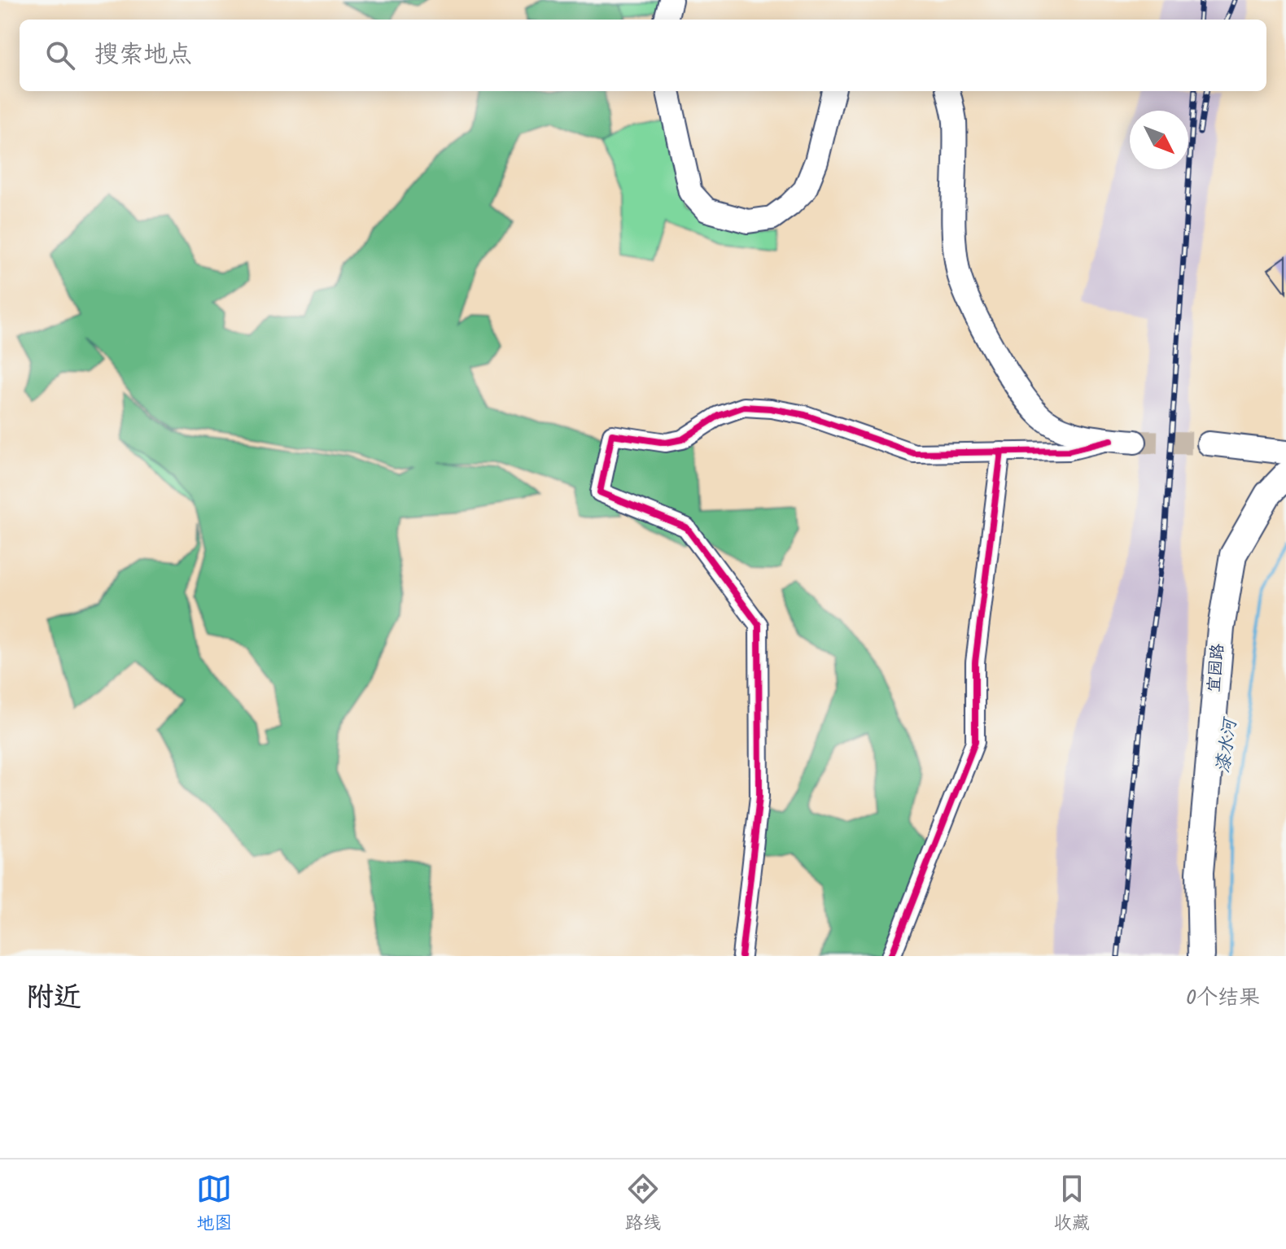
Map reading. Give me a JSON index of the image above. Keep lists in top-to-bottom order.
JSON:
{
  "streets": {
    "highway": ["宜园路"]
  },
  "water": ["漆水河"],
  "north": "bottom right",
  "page": {
    "search": "搜索地点",
    "heading": ["附近", "0个结果"],
    "nav": ["地图", "路线", "收藏"]
  }
}
